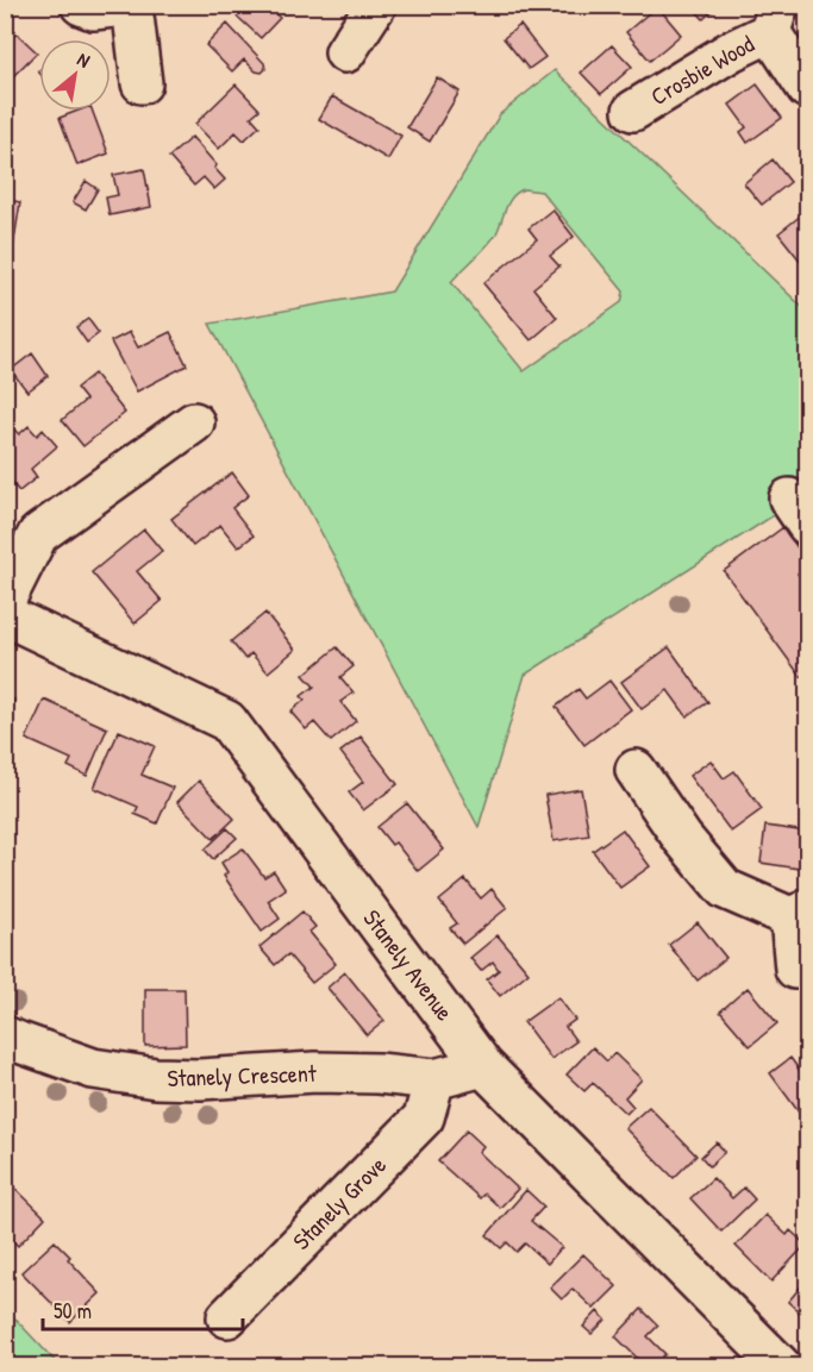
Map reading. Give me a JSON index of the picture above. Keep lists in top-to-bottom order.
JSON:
{
  "streets": {
    "street": [
      "Crosbie Wood",
      "Stanely Avenue",
      "Stanely Crescent",
      "Stanely Grove"
    ]
  },
  "crossings": [
    ["Stanely Avenue", "Stanely Crescent"],
    ["Stanely Crescent", "Stanely Grove"]
  ],
  "scale_bar": "50 m",
  "north": "top right"
}
